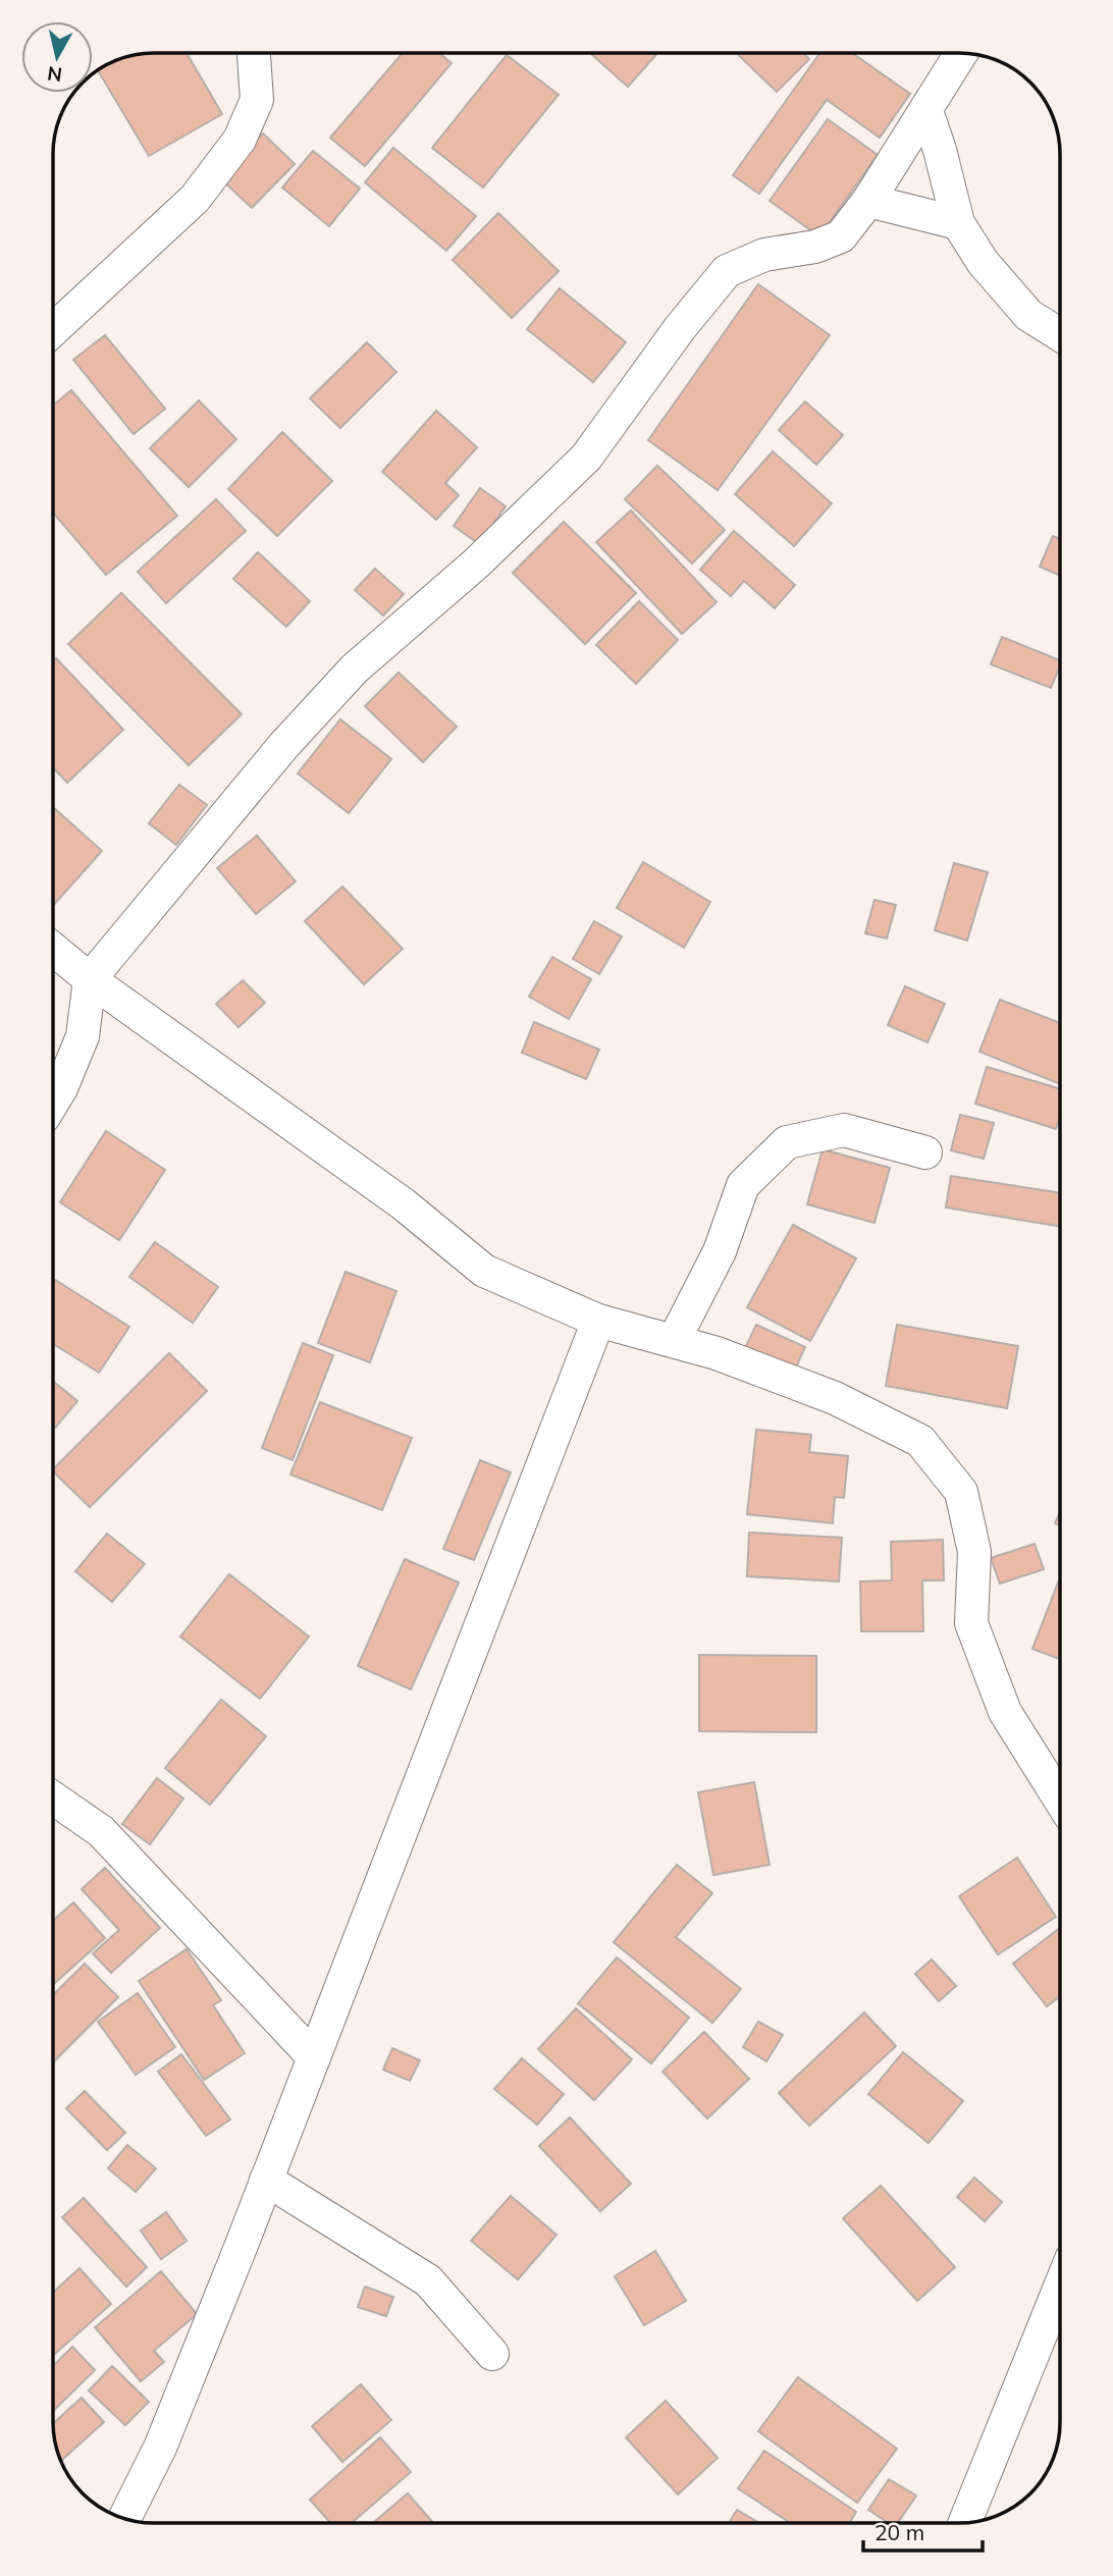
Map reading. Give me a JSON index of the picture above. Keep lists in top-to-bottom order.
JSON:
{
  "scale_bar": "20 m",
  "north": "bottom"
}
